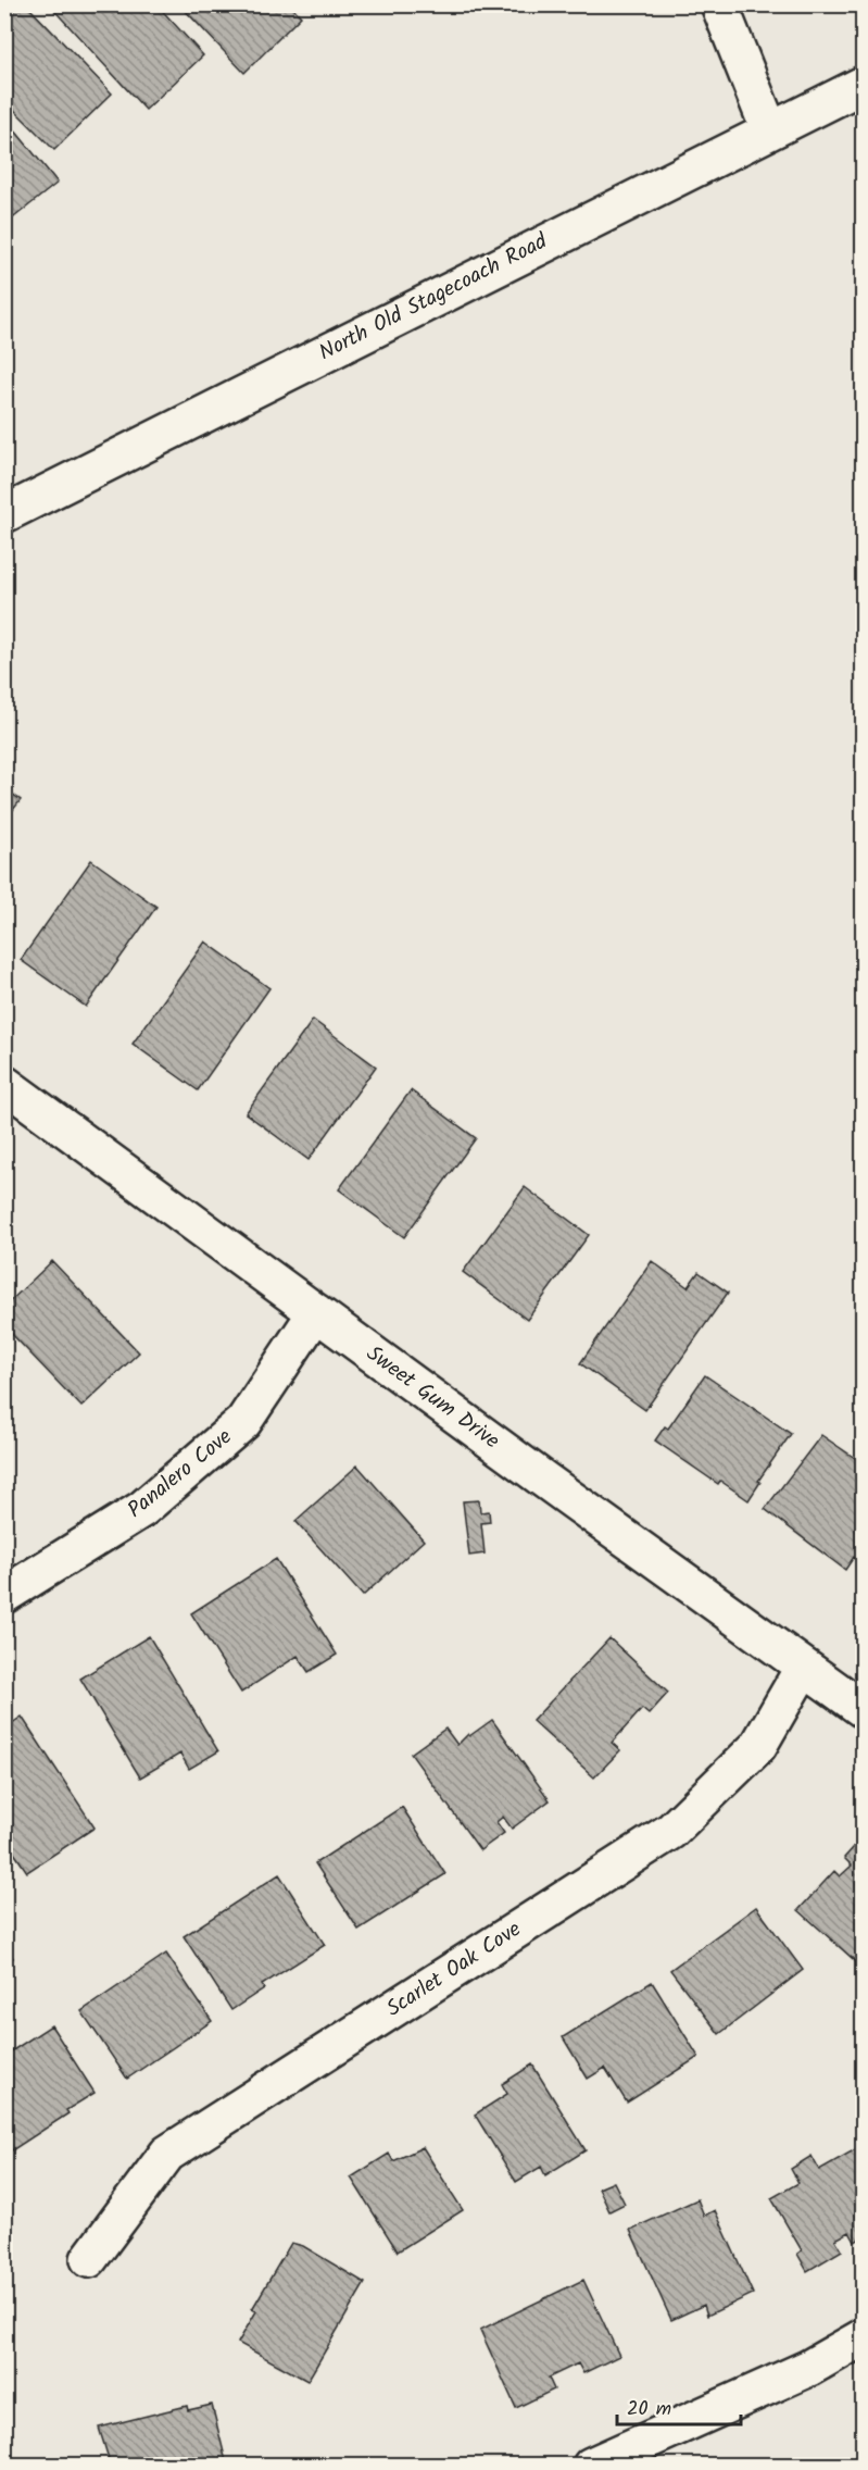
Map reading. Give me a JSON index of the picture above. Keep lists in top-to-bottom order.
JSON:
{
  "streets": {
    "street": [
      "North Old Stagecoach Road",
      "Sweet Gum Drive",
      "Panalero Cove",
      "Scarlet Oak Cove"
    ]
  },
  "crossings": [
    ["Sweet Gum Drive", "Panalero Cove"],
    ["Sweet Gum Drive", "Scarlet Oak Cove"]
  ],
  "scale_bar": "20 m"
}
